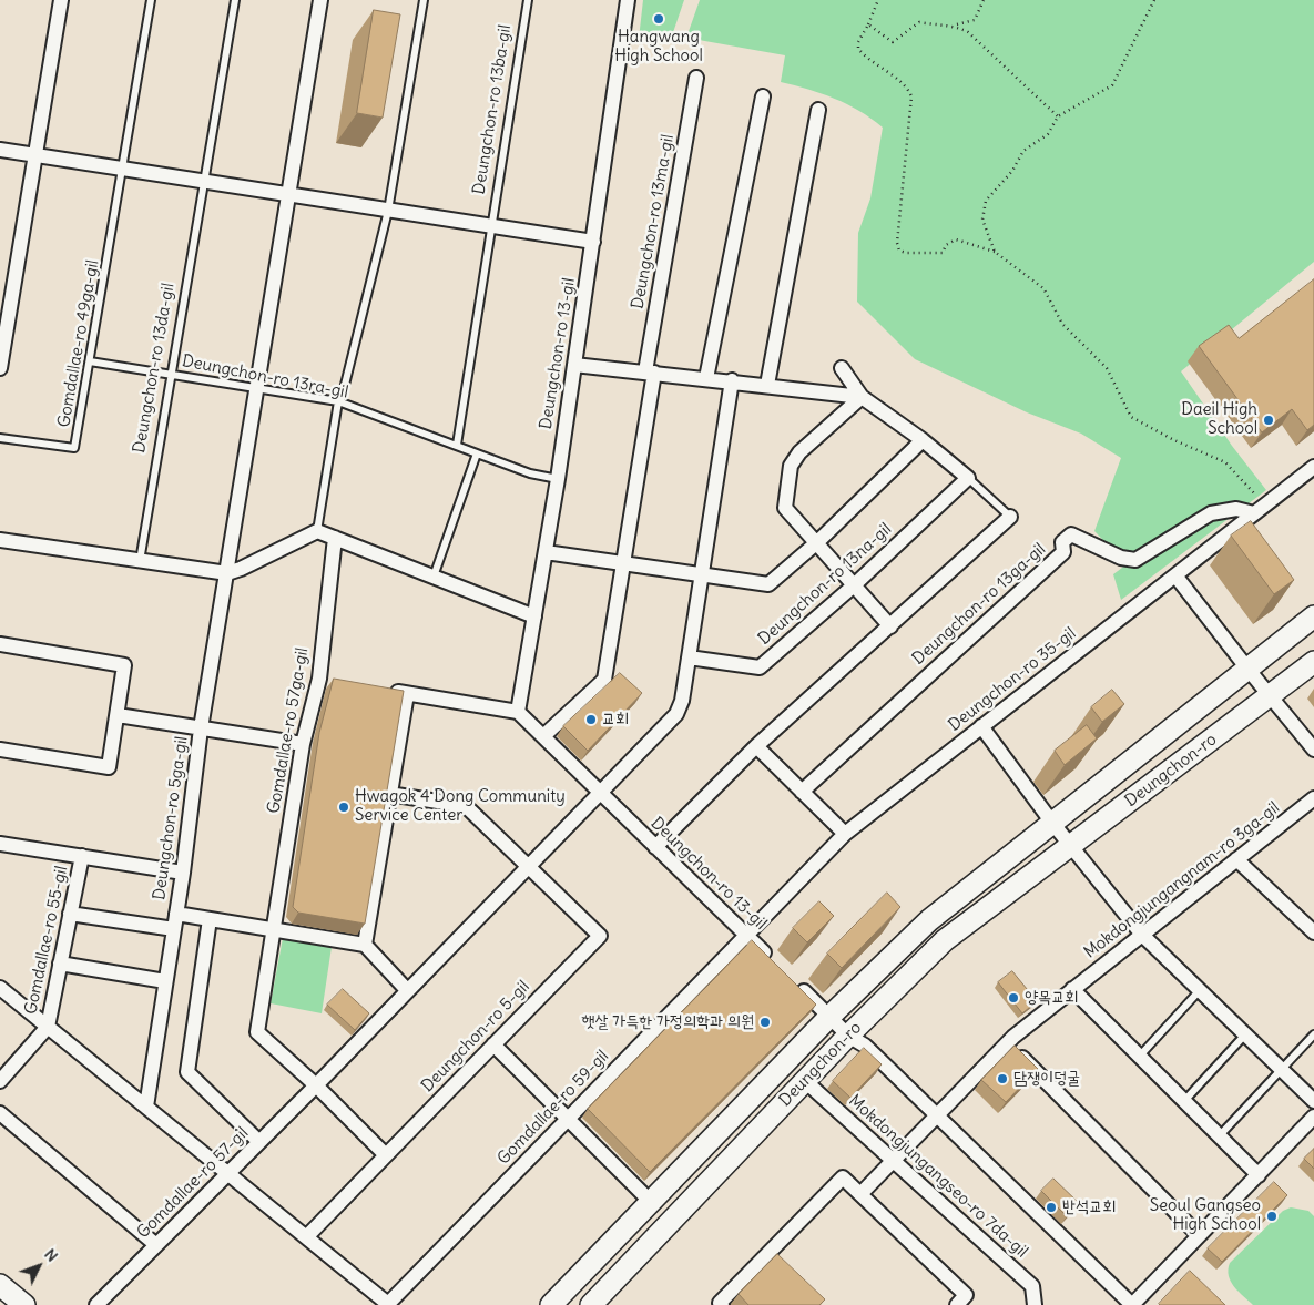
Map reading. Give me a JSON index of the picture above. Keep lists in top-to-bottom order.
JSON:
{
  "streets": {
    "main road": ["Deungchon-ro"],
    "street": [
      "Deungchon-ro 13ma-gil",
      "Deungchon-ro 13-gil",
      "Deungchon-ro 13na-gil",
      "Deungchon-ro 13ga-gil",
      "Deungchon-ro 35-gil",
      "Gomdallae-ro 57ga-gil",
      "Deungchon-ro 5ga-gil",
      "Mokdongjungangnam-ro 3ga-gil",
      "Gomdallae-ro 55-gil",
      "Deungchon-ro 5-gil",
      "Gomdallae-ro 59-gil",
      "Mokdongjungangseo-ro 7da-gil",
      "Gomdallae-ro 57-gil"
    ],
    "lane": [
      "Deungchon-ro 13ba-gil",
      "Gomdallae-ro 49ga-gil",
      "Deungchon-ro 13da-gil",
      "Deungchon-ro 13ra-gil"
    ]
  },
  "crossings": [
    ["Deungchon-ro 13ba-gil", "Deungchon-ro 13ra-gil"],
    ["Gomdallae-ro 49ga-gil", "Deungchon-ro 13ra-gil"],
    ["Deungchon-ro 13-gil", "Deungchon-ro 13ra-gil"],
    ["Deungchon-ro 13-gil", "Deungchon-ro 35-gil"],
    ["Deungchon-ro 13-gil", "Gomdallae-ro 59-gil"],
    ["Deungchon-ro 13-gil", "Gomdallae-ro 57-gil"],
    ["Deungchon-ro 13da-gil", "Deungchon-ro 13ra-gil"],
    ["Deungchon-ro 13ga-gil", "Deungchon-ro 35-gil"],
    ["Deungchon-ro 35-gil", "Gomdallae-ro 59-gil"],
    ["Gomdallae-ro 57ga-gil", "Deungchon-ro 5ga-gil"],
    ["Gomdallae-ro 57ga-gil", "Gomdallae-ro 57-gil"],
    ["Deungchon-ro", "Mokdongjungangseo-ro 7da-gil"],
    ["Mokdongjungangnam-ro 3ga-gil", "Mokdongjungangseo-ro 7da-gil"],
    ["Deungchon-ro 5-gil", "Gomdallae-ro 57-gil"]
  ],
  "places": [
    "Hangwang High School",
    "Daeil High School",
    "교회",
    "Hwagok 4 Dong Community Service Center",
    "양목교회",
    "햇살 가득한 가정의학과 의원",
    "담쟁이덩굴",
    "반석교회",
    "Seoul Gangseo High School"
  ],
  "north": "top right"
}
